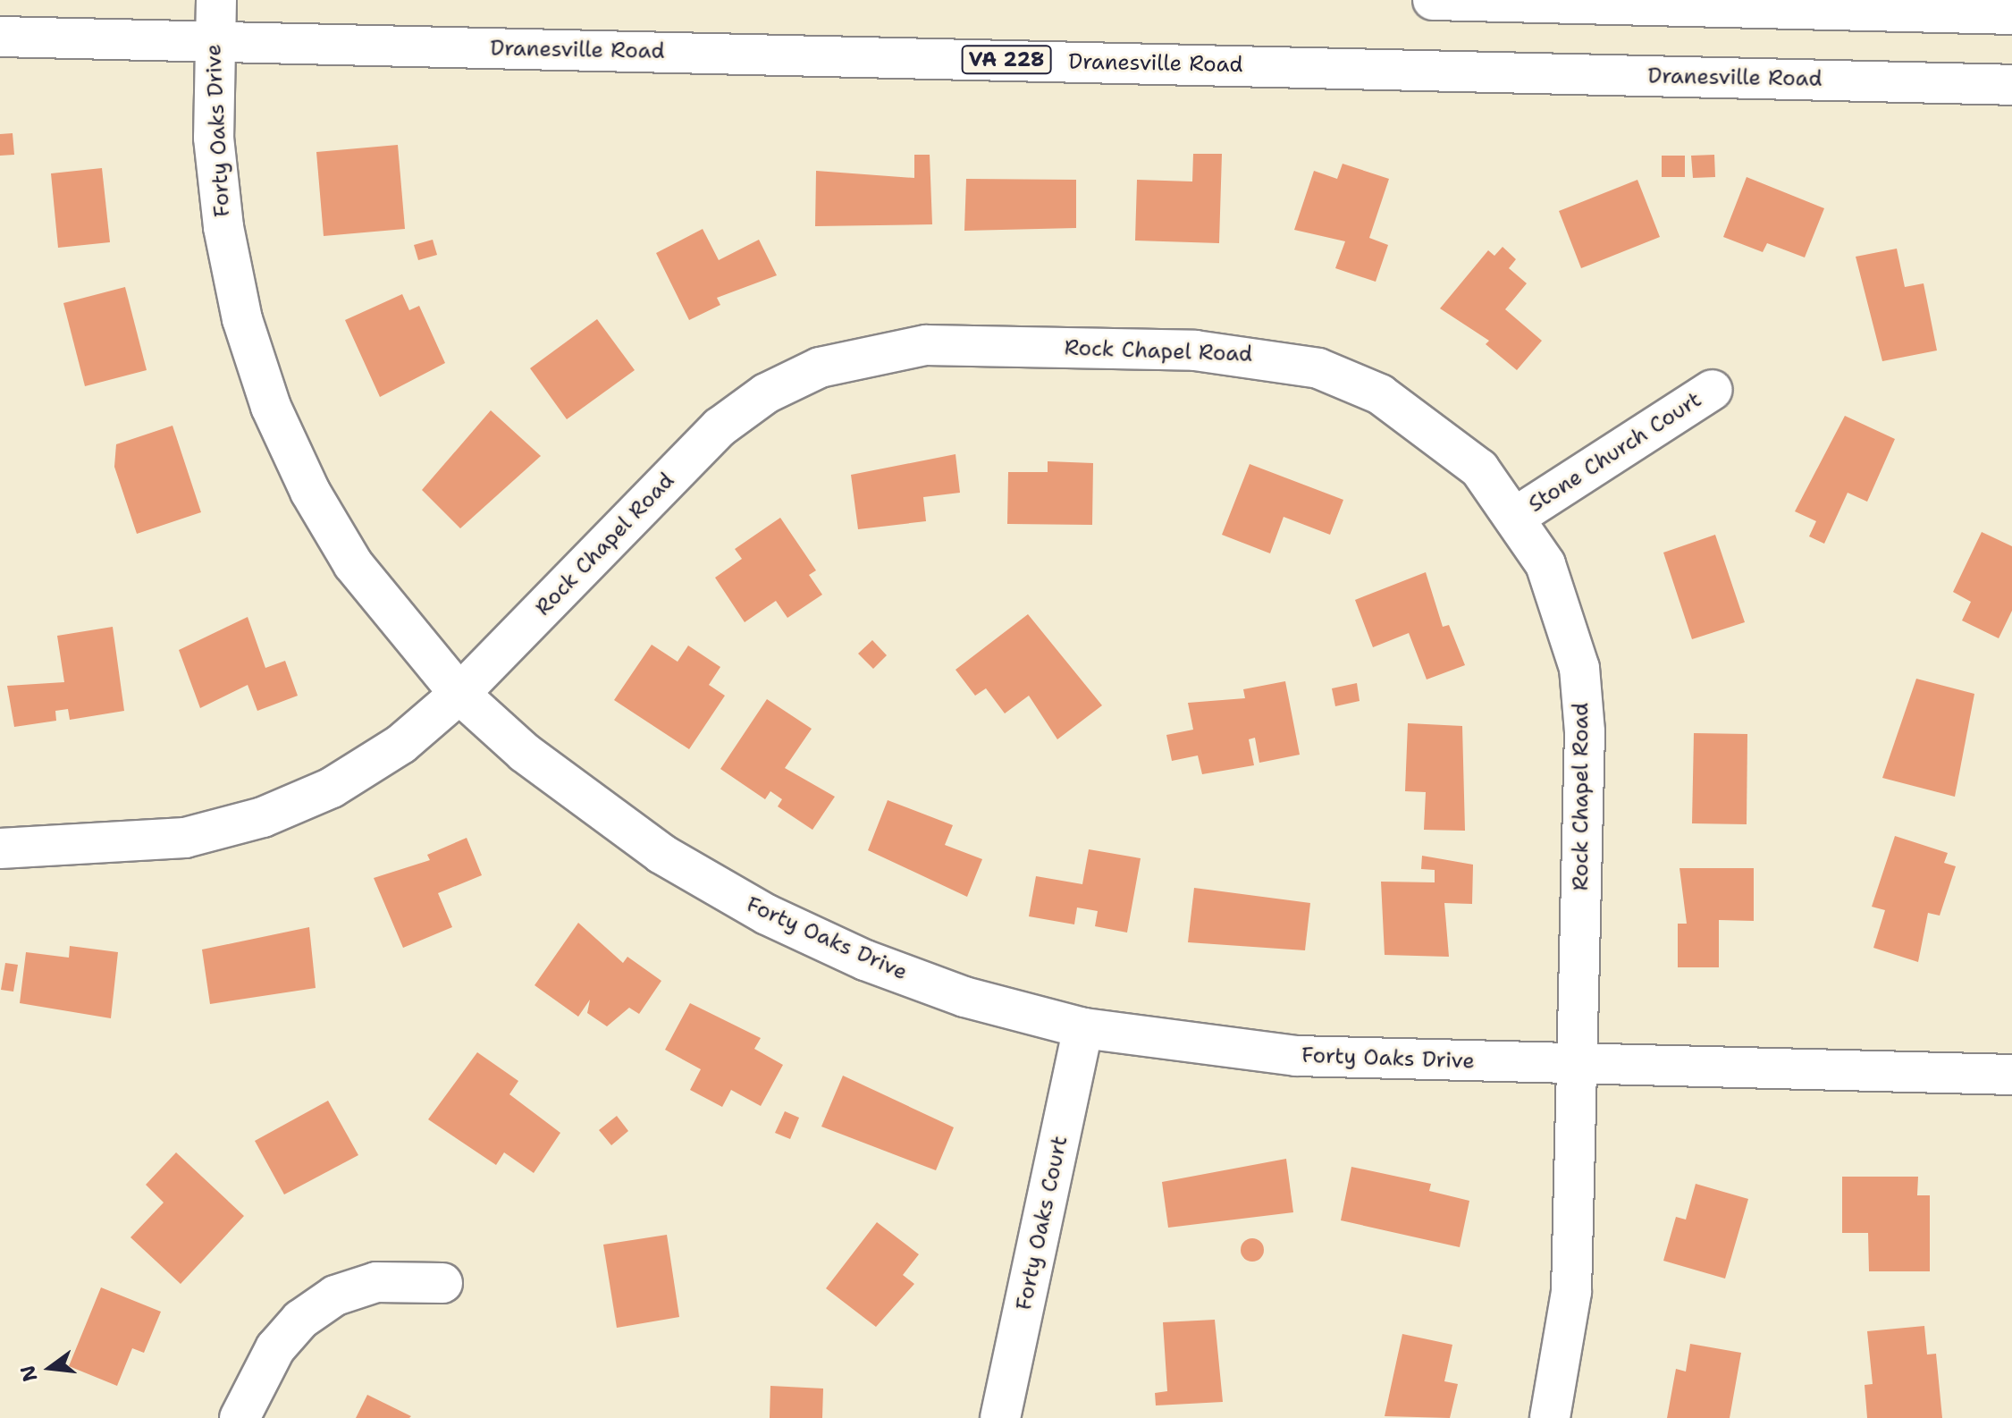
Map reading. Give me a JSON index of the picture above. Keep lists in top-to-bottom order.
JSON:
{
  "streets": {
    "street": [
      "Dranesville Road",
      "VA 228",
      "Forty Oaks Drive",
      "Rock Chapel Road",
      "Stone Church Court",
      "Forty Oaks Court"
    ]
  },
  "crossings": [
    ["Dranesville Road", "Forty Oaks Drive"],
    ["Forty Oaks Drive", "Rock Chapel Road"],
    ["Forty Oaks Drive", "Forty Oaks Court"],
    ["Rock Chapel Road", "Stone Church Court"]
  ],
  "north": "left"
}
